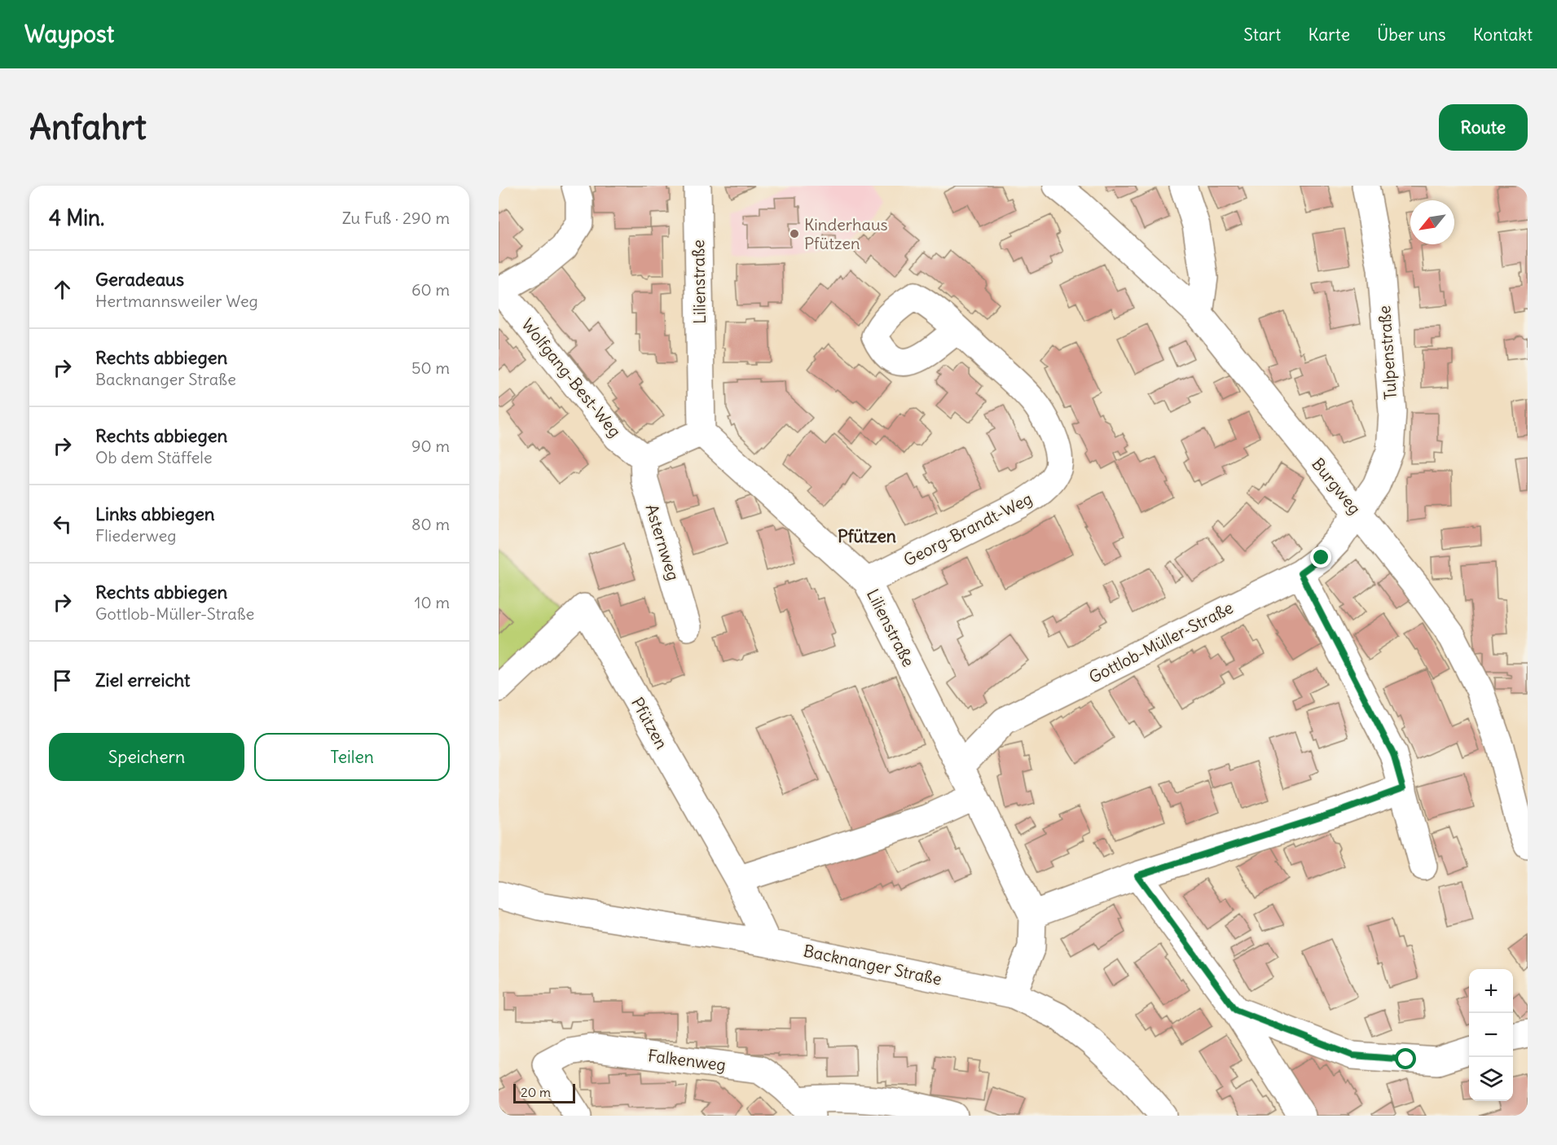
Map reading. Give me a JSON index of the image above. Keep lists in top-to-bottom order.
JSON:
{
  "streets": {
    "street": [
      "Lilienstraße",
      "Tulpenstraße",
      "Wolfgang-Best-Weg",
      "Burgweg",
      "Georg-Brandt-Weg",
      "Asternweg",
      "Gottlob-Müller-Straße",
      "Pfützen",
      "Backnanger Straße",
      "Falkenweg"
    ]
  },
  "crossings": [
    ["Lilienstraße", "Georg-Brandt-Weg"],
    ["Lilienstraße", "Gottlob-Müller-Straße"],
    ["Lilienstraße", "Backnanger Straße"],
    ["Tulpenstraße", "Burgweg"],
    ["Tulpenstraße", "Gottlob-Müller-Straße"],
    ["Wolfgang-Best-Weg", "Asternweg"],
    ["Burgweg", "Gottlob-Müller-Straße"],
    ["Pfützen", "Backnanger Straße"]
  ],
  "districts": ["Pfützen"],
  "places": ["Kinderhaus Pfützen"],
  "scale_bar": "20 m",
  "north": "bottom left",
  "page": {
    "header": "Waypost",
    "nav": [
      "Start",
      "Karte",
      "Über uns",
      "Kontakt"
    ],
    "buttons": [
      "Route",
      ["Speichern", "Teilen"]
    ],
    "title": "Anfahrt",
    "heading": ["4 Min.", "Zu Fuß · 290 m"],
    "list": [
      ["Geradeaus", "Hertmannsweiler Weg", "60 m"],
      ["Rechts abbiegen", "Backnanger Straße", "50 m"],
      ["Rechts abbiegen", "Ob dem Stäffele", "90 m"],
      ["Links abbiegen", "Fliederweg", "80 m"],
      ["Rechts abbiegen", "Gottlob-Müller-Straße", "10 m"],
      "Ziel erreicht"
    ],
    "map_buttons": ["+", "−"],
    "scale": "20 m"
  }
}
